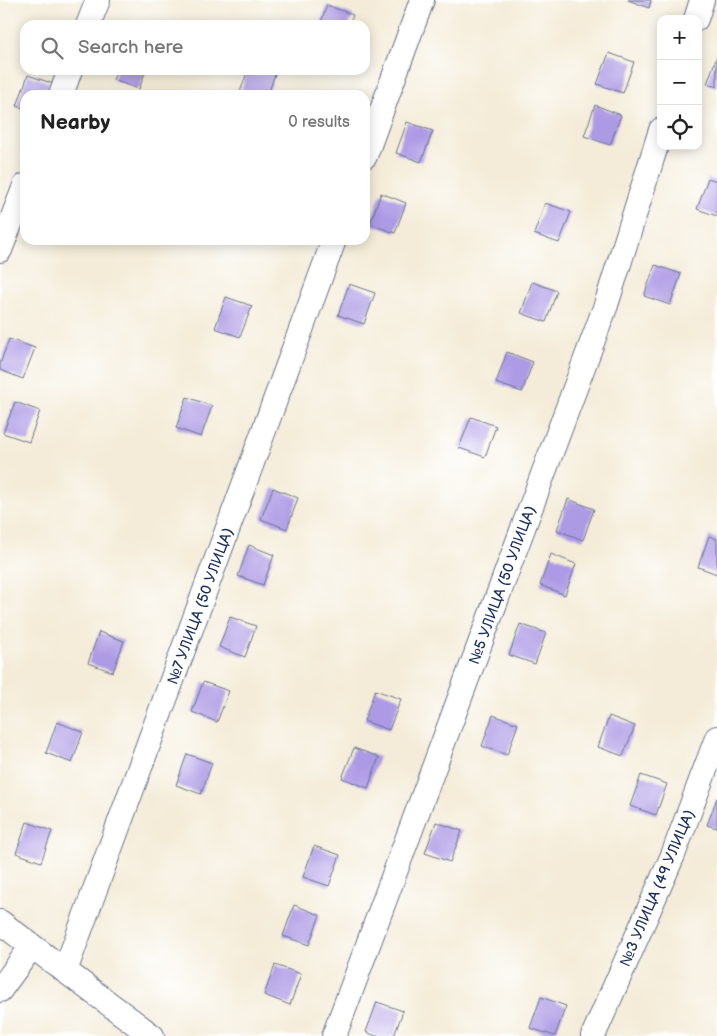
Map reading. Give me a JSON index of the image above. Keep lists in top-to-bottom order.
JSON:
{
  "streets": {
    "street": ["№5 УЛИЦА (50 УЛИЦА)", "№7 УЛИЦА (50 УЛИЦА)", "№3 УЛИЦА (49 УЛИЦА)"]
  },
  "page": {
    "map_buttons": ["+", "−"],
    "search": "Search here",
    "heading": ["Nearby", "0 results"]
  }
}
